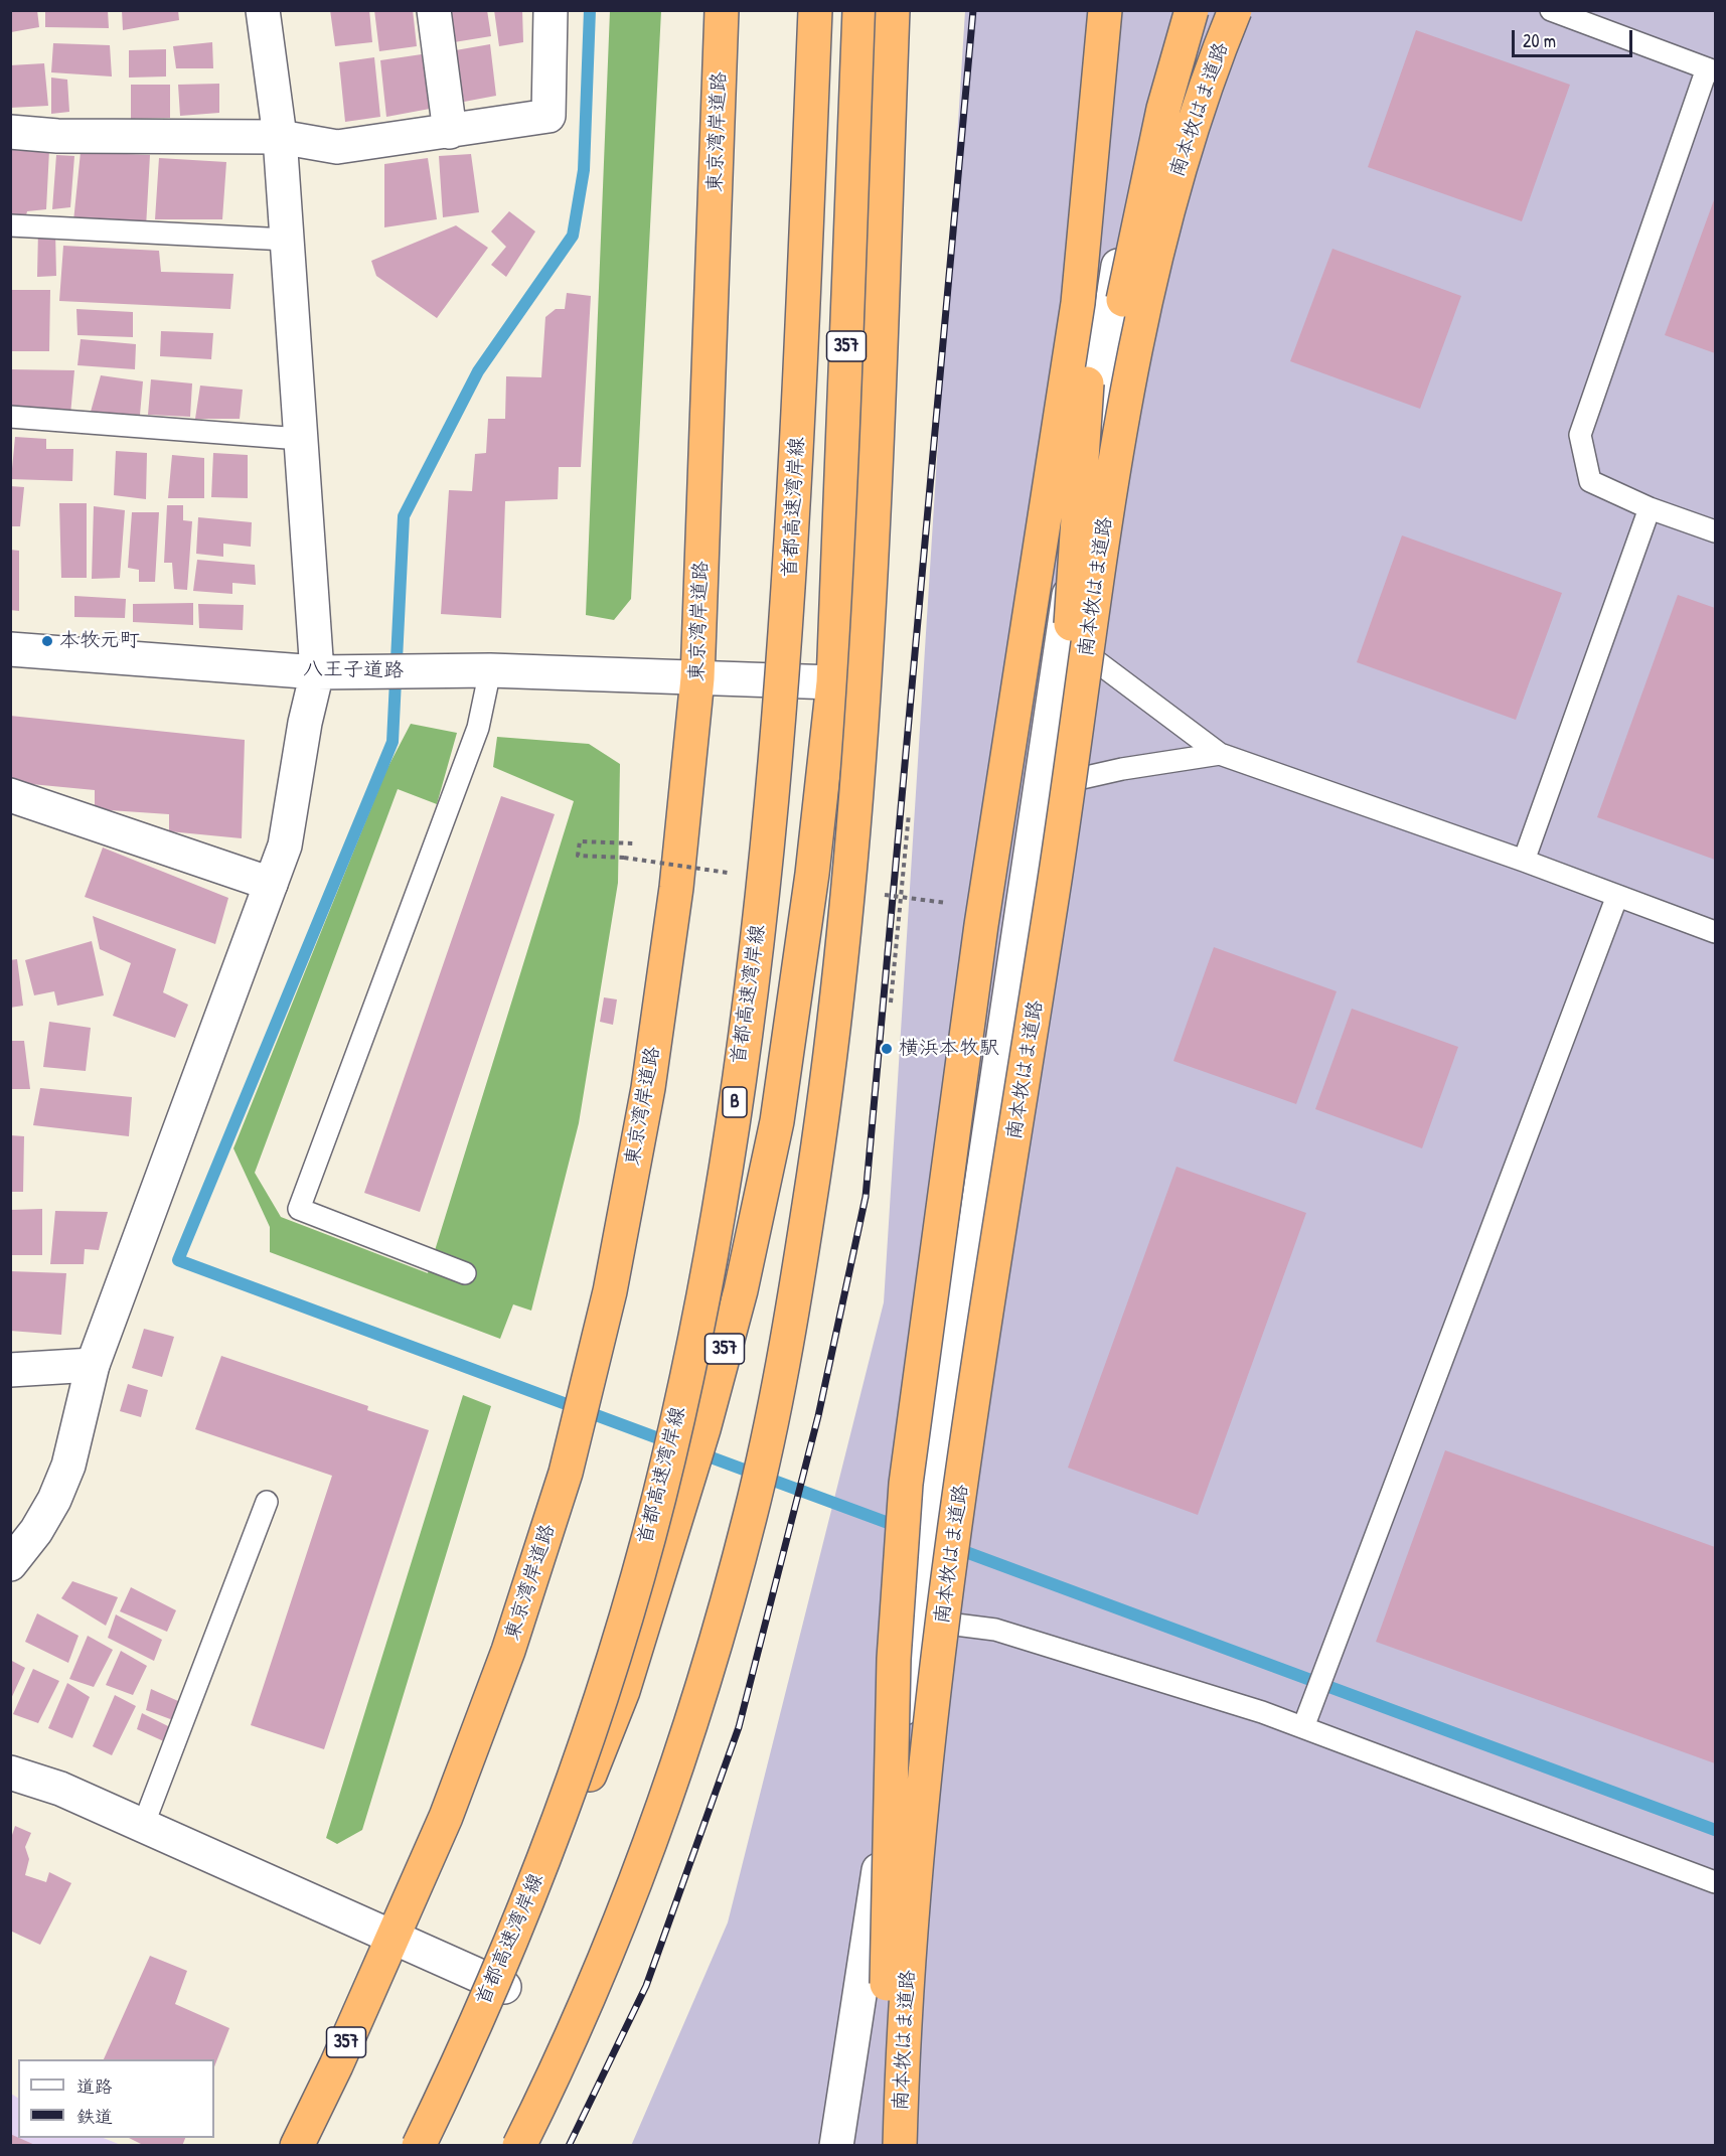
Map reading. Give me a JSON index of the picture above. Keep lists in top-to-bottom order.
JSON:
{
  "streets": {
    "highway": [
      "南本牧はま道路",
      "東京湾岸道路",
      "357",
      "首都高速湾岸線",
      "B"
    ],
    "street": ["八王子道路"]
  },
  "crossings": [
    ["東京湾岸道路", "八王子道路"],
    ["357", "八王子道路"]
  ],
  "places": ["本牧元町", "横浜本牧駅"],
  "legend": ["道路", "鉄道"],
  "scale_bar": "20 m"
}
